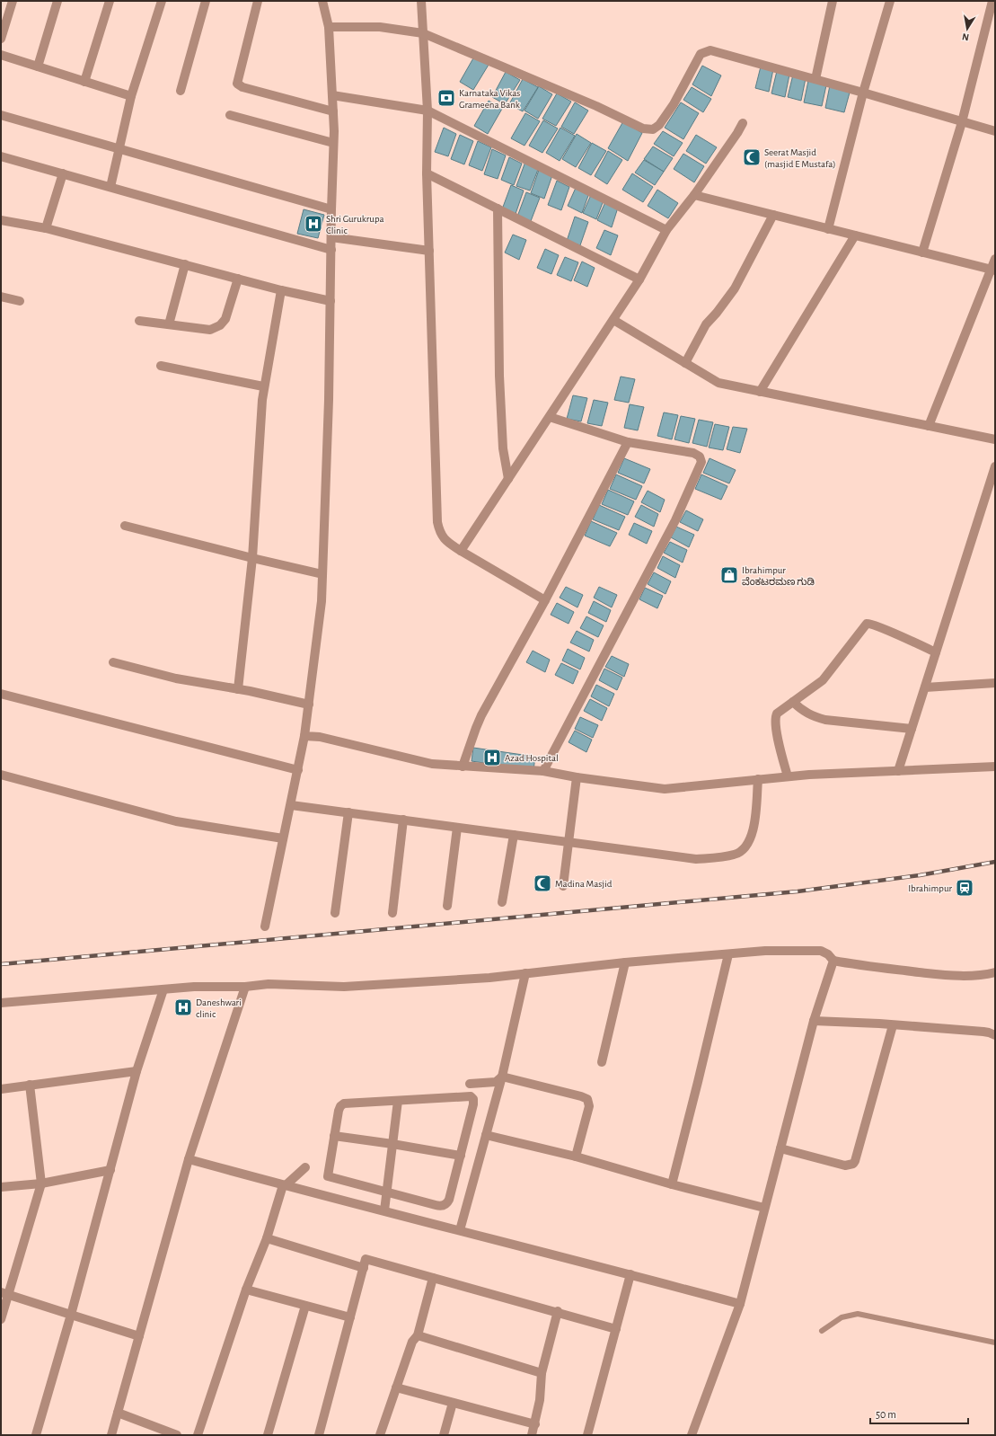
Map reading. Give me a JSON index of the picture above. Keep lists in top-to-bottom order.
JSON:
{
  "places": {
    "bank": ["Karnataka Vikas Grameena Bank"],
    "mosque": ["Seerat Masjid (masjid E Mustafa)", "Madina Masjid"],
    "hospital": ["Shri Gurukrupa Clinic", "Azad Hospital", "Daneshwari clinic"],
    "shop": ["Ibrahimpur ವೆಂಕಟರಮಣ ಗುಡಿ"],
    "station": ["Ibrahimpur"]
  },
  "scale_bar": "50 m",
  "north": "bottom"
}
